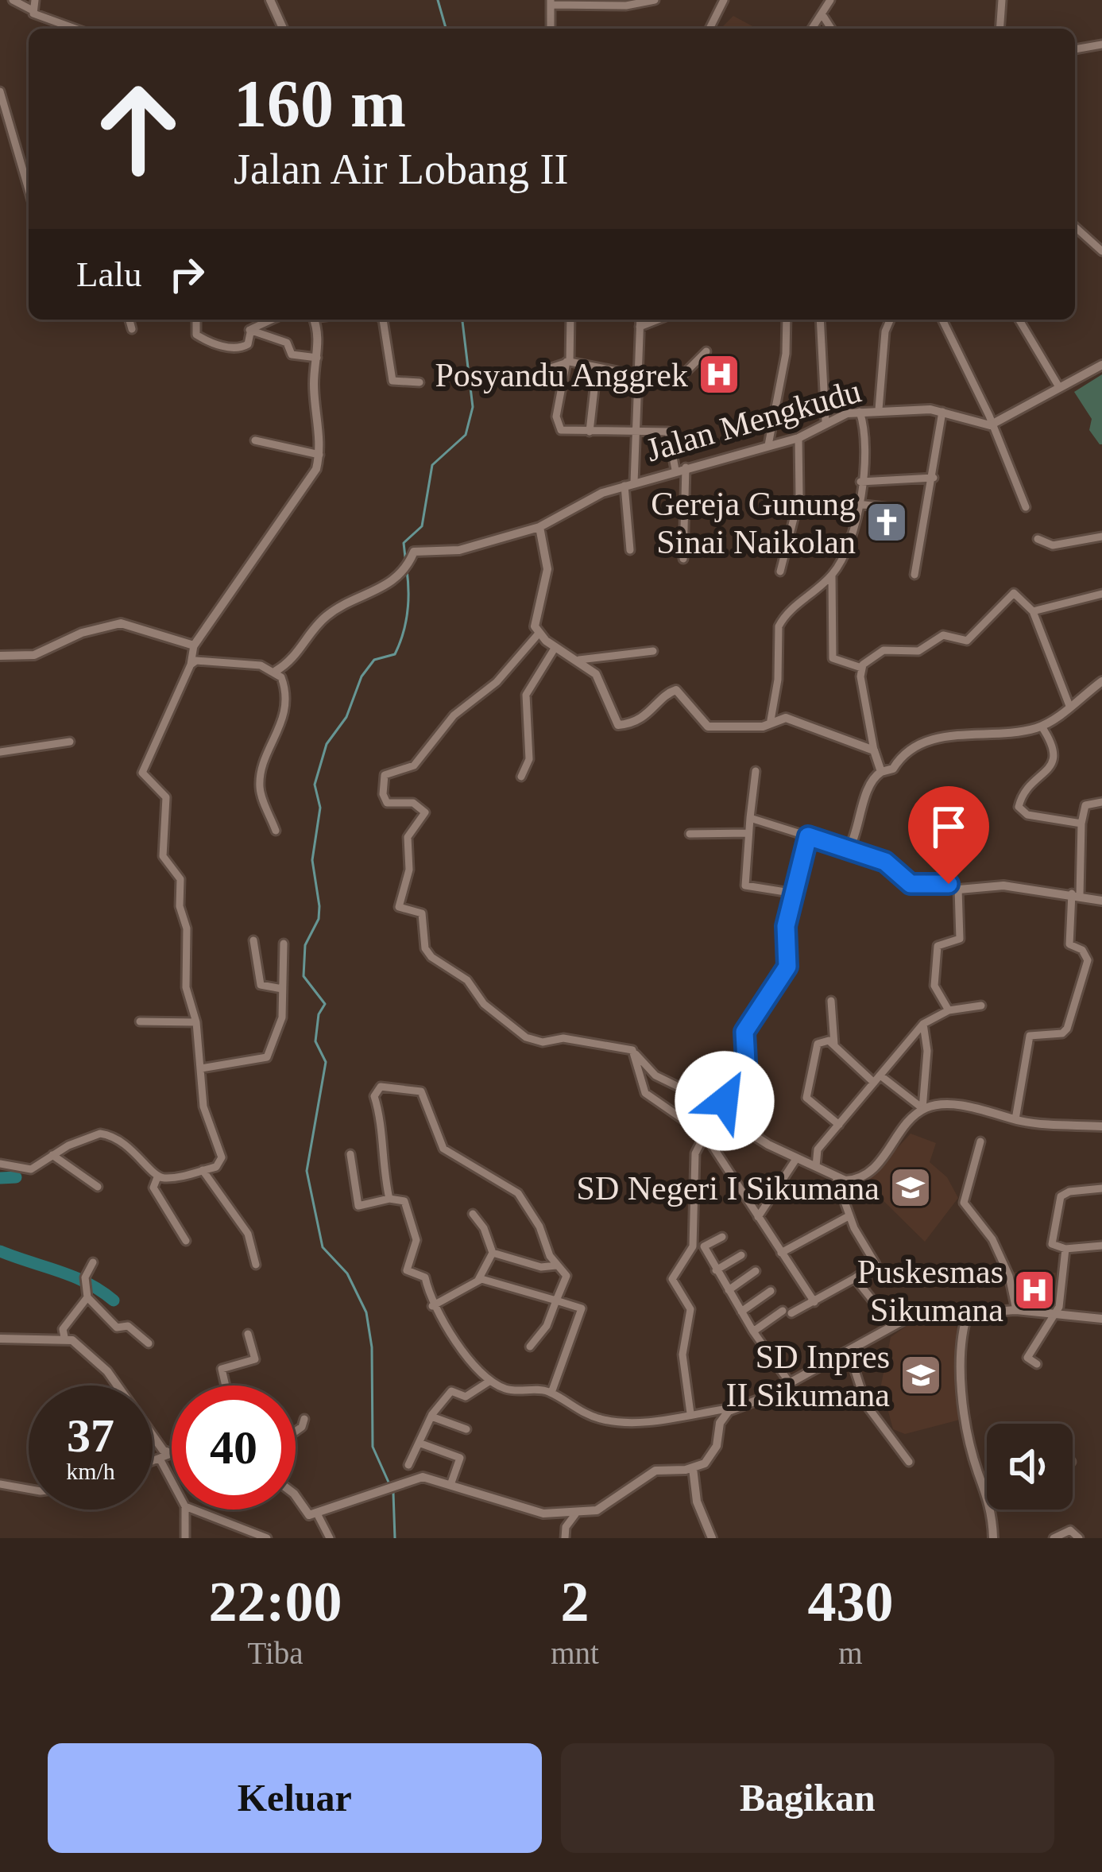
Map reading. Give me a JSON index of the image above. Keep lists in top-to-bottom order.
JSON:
{
  "streets": {
    "street": ["Jalan Mengkudu"]
  },
  "places": {
    "hospital": ["Posyandu Anggrek", "Puskesmas Sikumana"],
    "church": ["Gereja Gunung Sinai Naikolan"],
    "school or university": ["SD Negeri I Sikumana", "SD Inpres II Sikumana"]
  },
  "page": {
    "turn": ["160 m", "Jalan Air Lobang II"],
    "then": "Lalu",
    "speed": "37 km/h",
    "limit": "40",
    "eta": [
      "22:00",
      "Tiba",
      "2",
      "mnt",
      "430",
      "m"
    ],
    "buttons": ["Keluar", "Bagikan"]
  }
}
